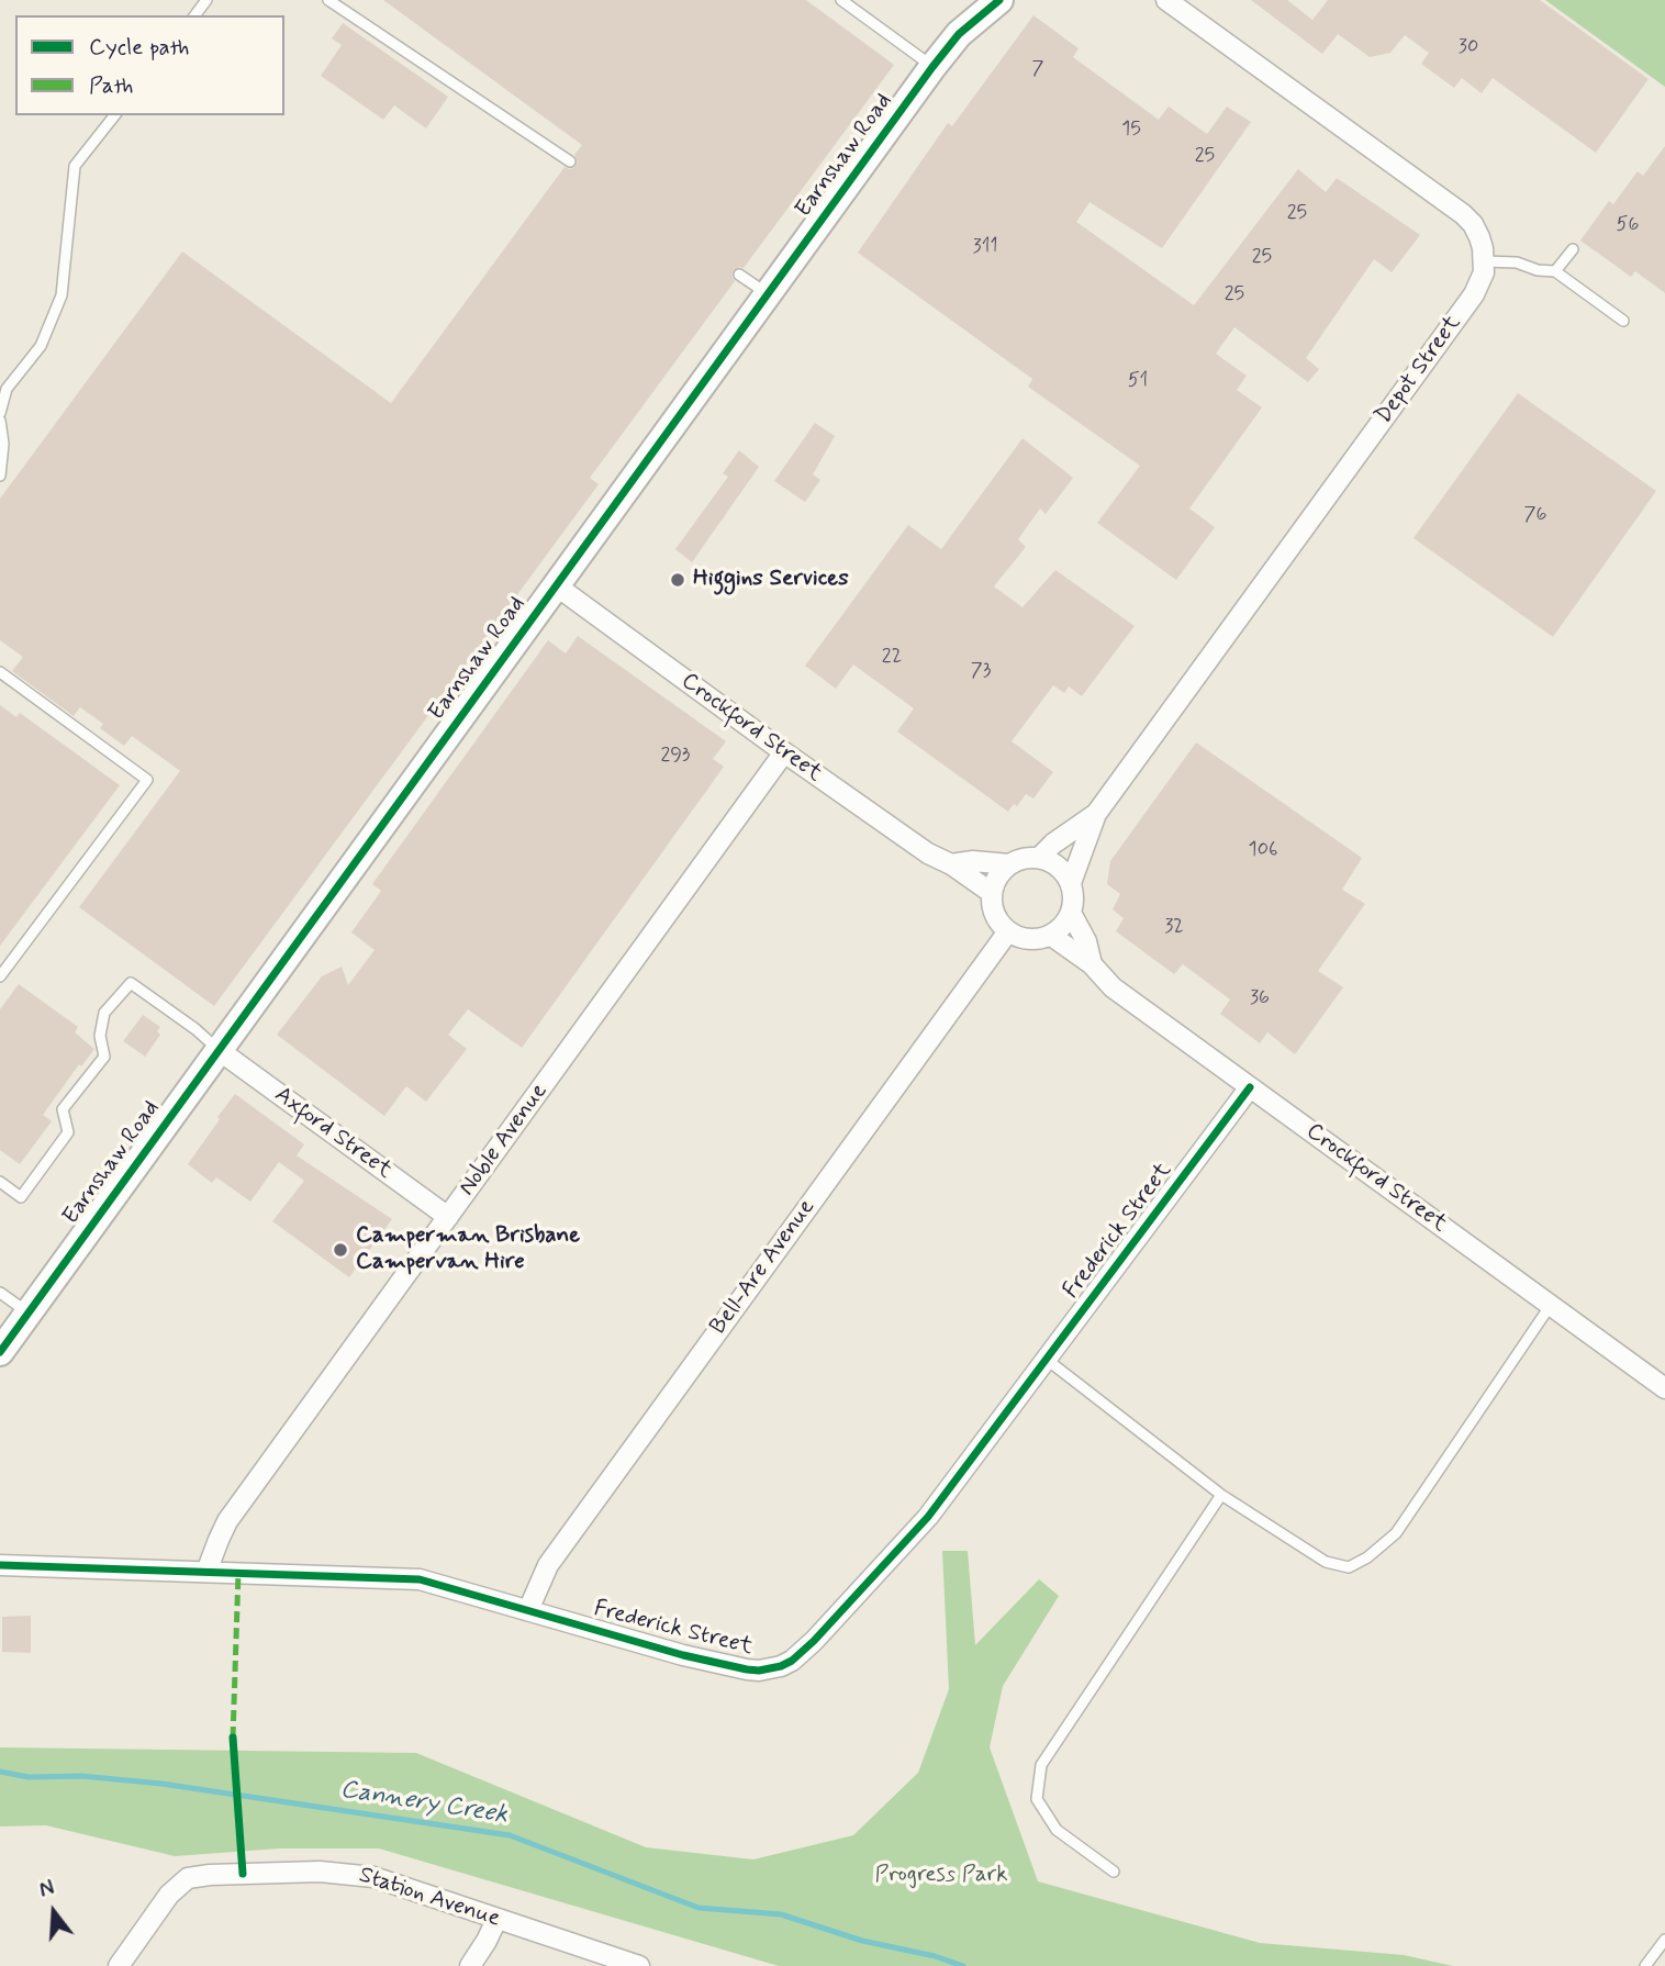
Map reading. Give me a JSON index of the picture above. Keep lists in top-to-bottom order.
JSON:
{
  "streets": {
    "street": [
      "Earnshaw Road",
      "Depot Street",
      "Crockford Street",
      "Axford Street",
      "Noble Avenue",
      "Frederick Street",
      "Bell-Are Avenue",
      "Station Avenue"
    ]
  },
  "crossings": [
    ["Earnshaw Road", "Crockford Street"],
    ["Earnshaw Road", "Axford Street"],
    ["Depot Street", "Crockford Street"],
    ["Depot Street", "Bell-Are Avenue"],
    ["Crockford Street", "Noble Avenue"],
    ["Crockford Street", "Frederick Street"],
    ["Crockford Street", "Bell-Are Avenue"],
    ["Axford Street", "Noble Avenue"],
    ["Noble Avenue", "Frederick Street"],
    ["Frederick Street", "Bell-Are Avenue"]
  ],
  "water": ["Cannery Creek"],
  "parks": ["Progress Park"],
  "places": ["Higgins Services", "Camperman Brisbane Campervan Hire"],
  "house_numbers": [
    "30",
    "7",
    "15",
    "25",
    "25",
    "56",
    "311",
    "25",
    "25",
    "51",
    "76",
    "22",
    "73",
    "293",
    "106",
    "32",
    "36"
  ],
  "legend": ["Cycle path", "Path"],
  "north": "top"
}
